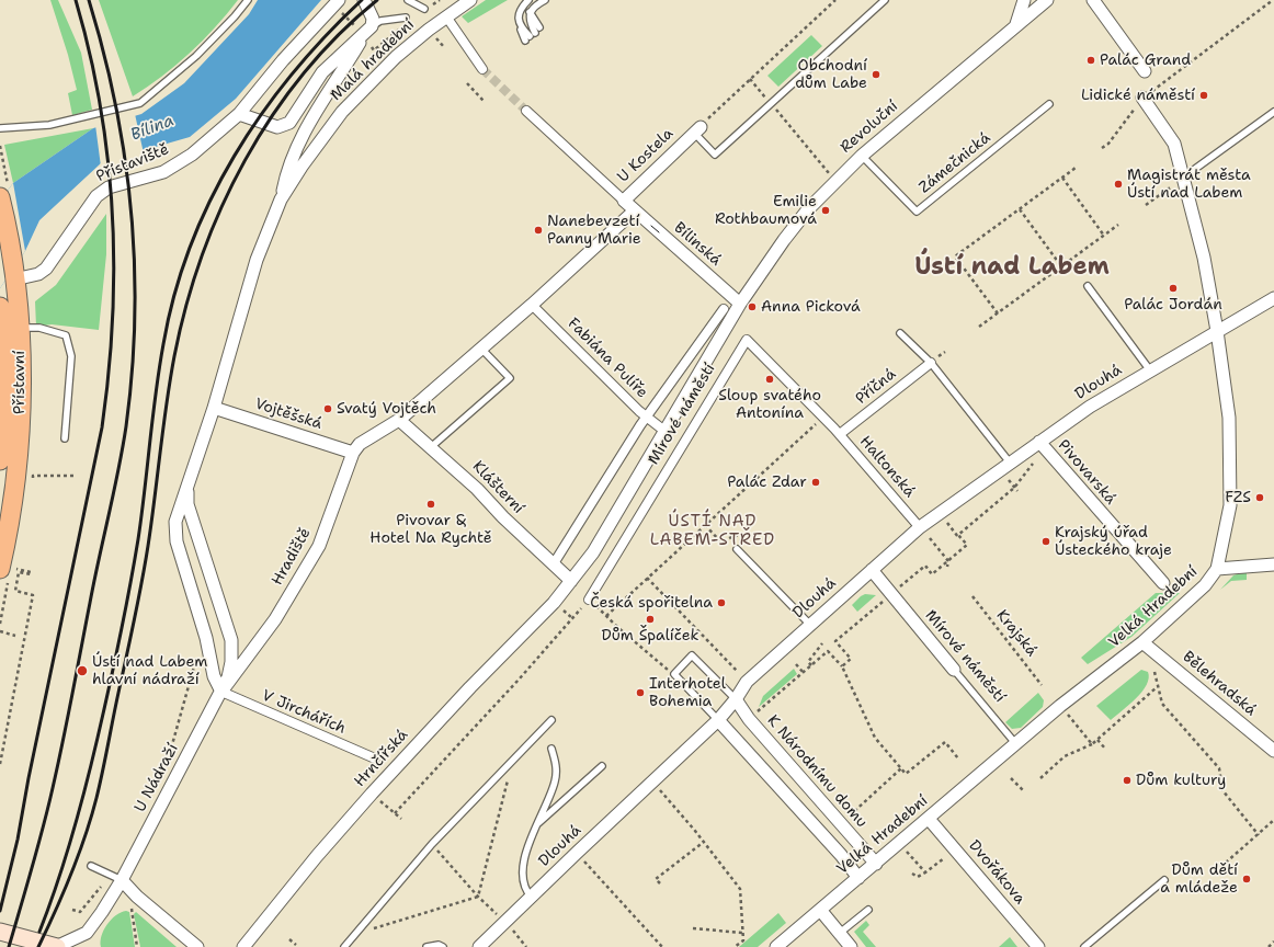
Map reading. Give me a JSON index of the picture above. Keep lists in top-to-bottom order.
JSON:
{
  "streets": {
    "main road": ["Přístavní"],
    "street": [
      "Malá hradební",
      "Revoluční",
      "U Kostela",
      "Přístaviště",
      "Bílinská",
      "Fabiána Pulíře",
      "Dlouhá",
      "Příčná",
      "Vojtěšská",
      "Mírové náměstí",
      "Haltonská",
      "Pivovarská",
      "Klášterní",
      "Hradiště",
      "Velká Hradební",
      "Bělehradská",
      "V Jirchářích",
      "Hrnčířská",
      "K Národnímu domu",
      "U Nádraží",
      "Dvořákova"
    ],
    "lane": ["Zámečnická"],
    "path": ["Krajská"]
  },
  "crossings": [
    ["Malá hradební", "Vojtěšská"],
    ["Malá hradební", "U Nádraží"],
    ["Revoluční", "Zámečnická"],
    ["Revoluční", "Bílinská"],
    ["Revoluční", "Mírové náměstí"],
    ["U Kostela", "Bílinská"],
    ["Přístaviště", "Přístavní"],
    ["Bílinská", "Mírové náměstí"],
    ["Fabiána Pulíře", "Mírové náměstí"],
    ["Dlouhá", "Mírové náměstí"],
    ["Dlouhá", "Pivovarská"],
    ["Dlouhá", "Velká Hradební"],
    ["Dlouhá", "K Národnímu domu"],
    ["Příčná", "Mírové náměstí"],
    ["Příčná", "Haltonská"],
    ["Vojtěšská", "Hradiště"],
    ["Vojtěšská", "U Nádraží"],
    ["Mírové náměstí", "Haltonská"],
    ["Mírové náměstí", "Klášterní"],
    ["Mírové náměstí", "Velká Hradební"],
    ["Mírové náměstí", "Hrnčířská"],
    ["Klášterní", "Hradiště"],
    ["Hradiště", "V Jirchářích"],
    ["Hradiště", "U Nádraží"],
    ["Velká Hradební", "Bělehradská"],
    ["Velká Hradební", "K Národnímu domu"],
    ["Velká Hradební", "Dvořákova"],
    ["V Jirchářích", "U Nádraží"]
  ],
  "districts": ["Ústí nad Labem", "ÚSTÍ NAD LABEM-STŘED"],
  "water": ["Bílina"],
  "places": [
    "Palác Grand",
    "Obchodní dům Labe",
    "Lidické náměstí",
    "Magistrát města Ústí nad Labem",
    "Emilie Rothbaumová",
    "Nanebevzetí Panny Marie",
    "Palác Jordán",
    "Anna Picková",
    "Sloup svatého Antonína",
    "Svatý Vojtěch",
    "Palác Zdar",
    "FZS",
    "Pivovar & Hotel Na Rychtě",
    "Krajský úřad Ústeckého kraje",
    "Česká spořitelna",
    "Dům Špalíček",
    "Ústí nad Labem hlavní nádraží",
    "Interhotel Bohemia",
    "Dům kultury",
    "Dům dětí a mládeže"
  ]
}
